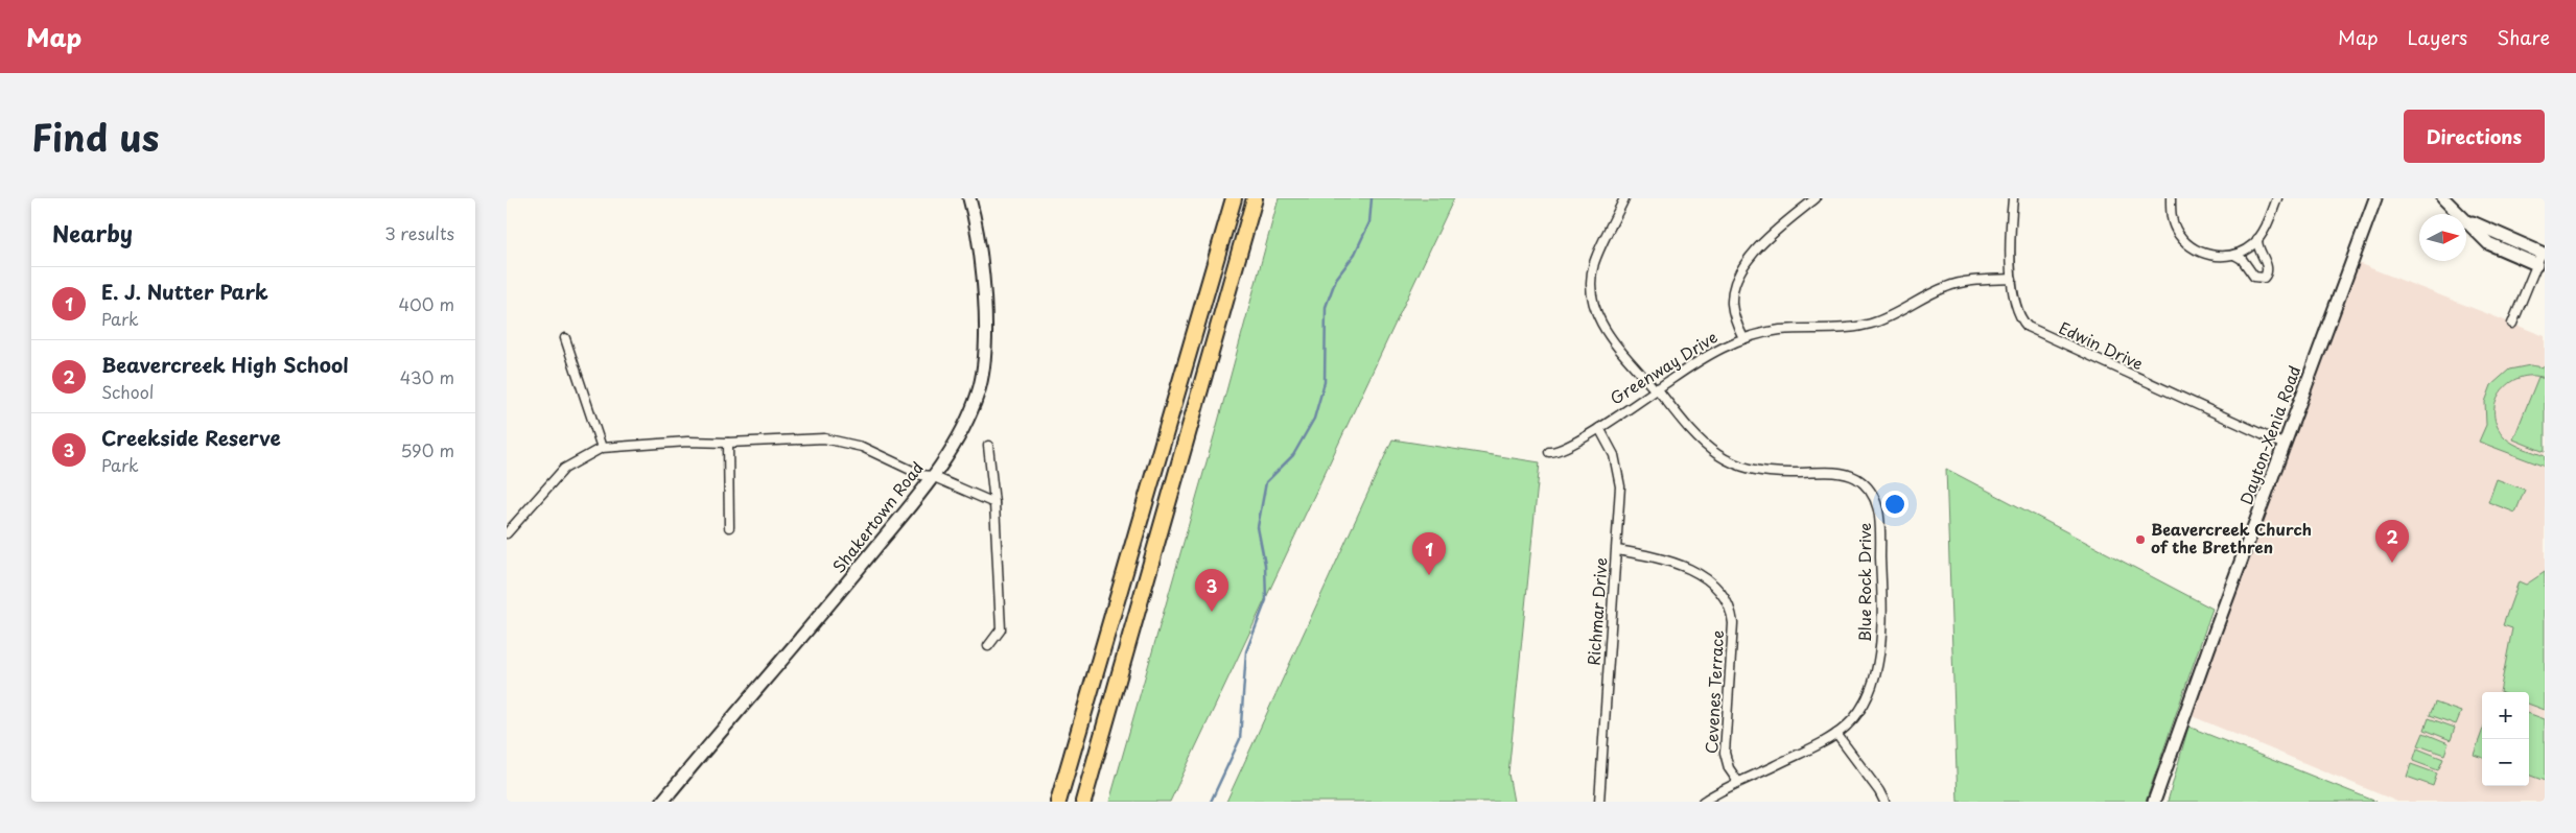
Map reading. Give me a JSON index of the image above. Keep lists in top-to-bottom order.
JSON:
{
  "streets": {
    "street": [
      "Edwin Drive",
      "Greenway Drive",
      "Dayton-Xenia Road",
      "Shakertown Road",
      "Blue Rock Drive",
      "Richmar Drive",
      "Cevenes Terrace"
    ]
  },
  "crossings": [
    ["Edwin Drive", "Greenway Drive"],
    ["Edwin Drive", "Dayton-Xenia Road"],
    ["Greenway Drive", "Blue Rock Drive"],
    ["Greenway Drive", "Richmar Drive"],
    ["Blue Rock Drive", "Cevenes Terrace"],
    ["Richmar Drive", "Cevenes Terrace"]
  ],
  "places": ["Beavercreek Church of the Brethren"],
  "north": "right",
  "page": {
    "header": "Map",
    "nav": ["Map", "Layers", "Share"],
    "title": "Find us",
    "buttons": "Directions",
    "heading": ["Nearby", "3 results"],
    "list": [
      {
        "mark": "1",
        "name": "E. J. Nutter Park",
        "note": "Park",
        "value": "400 m"
      },
      {
        "mark": "2",
        "name": "Beavercreek High School",
        "note": "School",
        "value": "430 m"
      },
      {
        "mark": "3",
        "name": "Creekside Reserve",
        "note": "Park",
        "value": "590 m"
      }
    ],
    "pins": ["2", "1", "3"],
    "map_buttons": ["+", "−"]
  }
}
